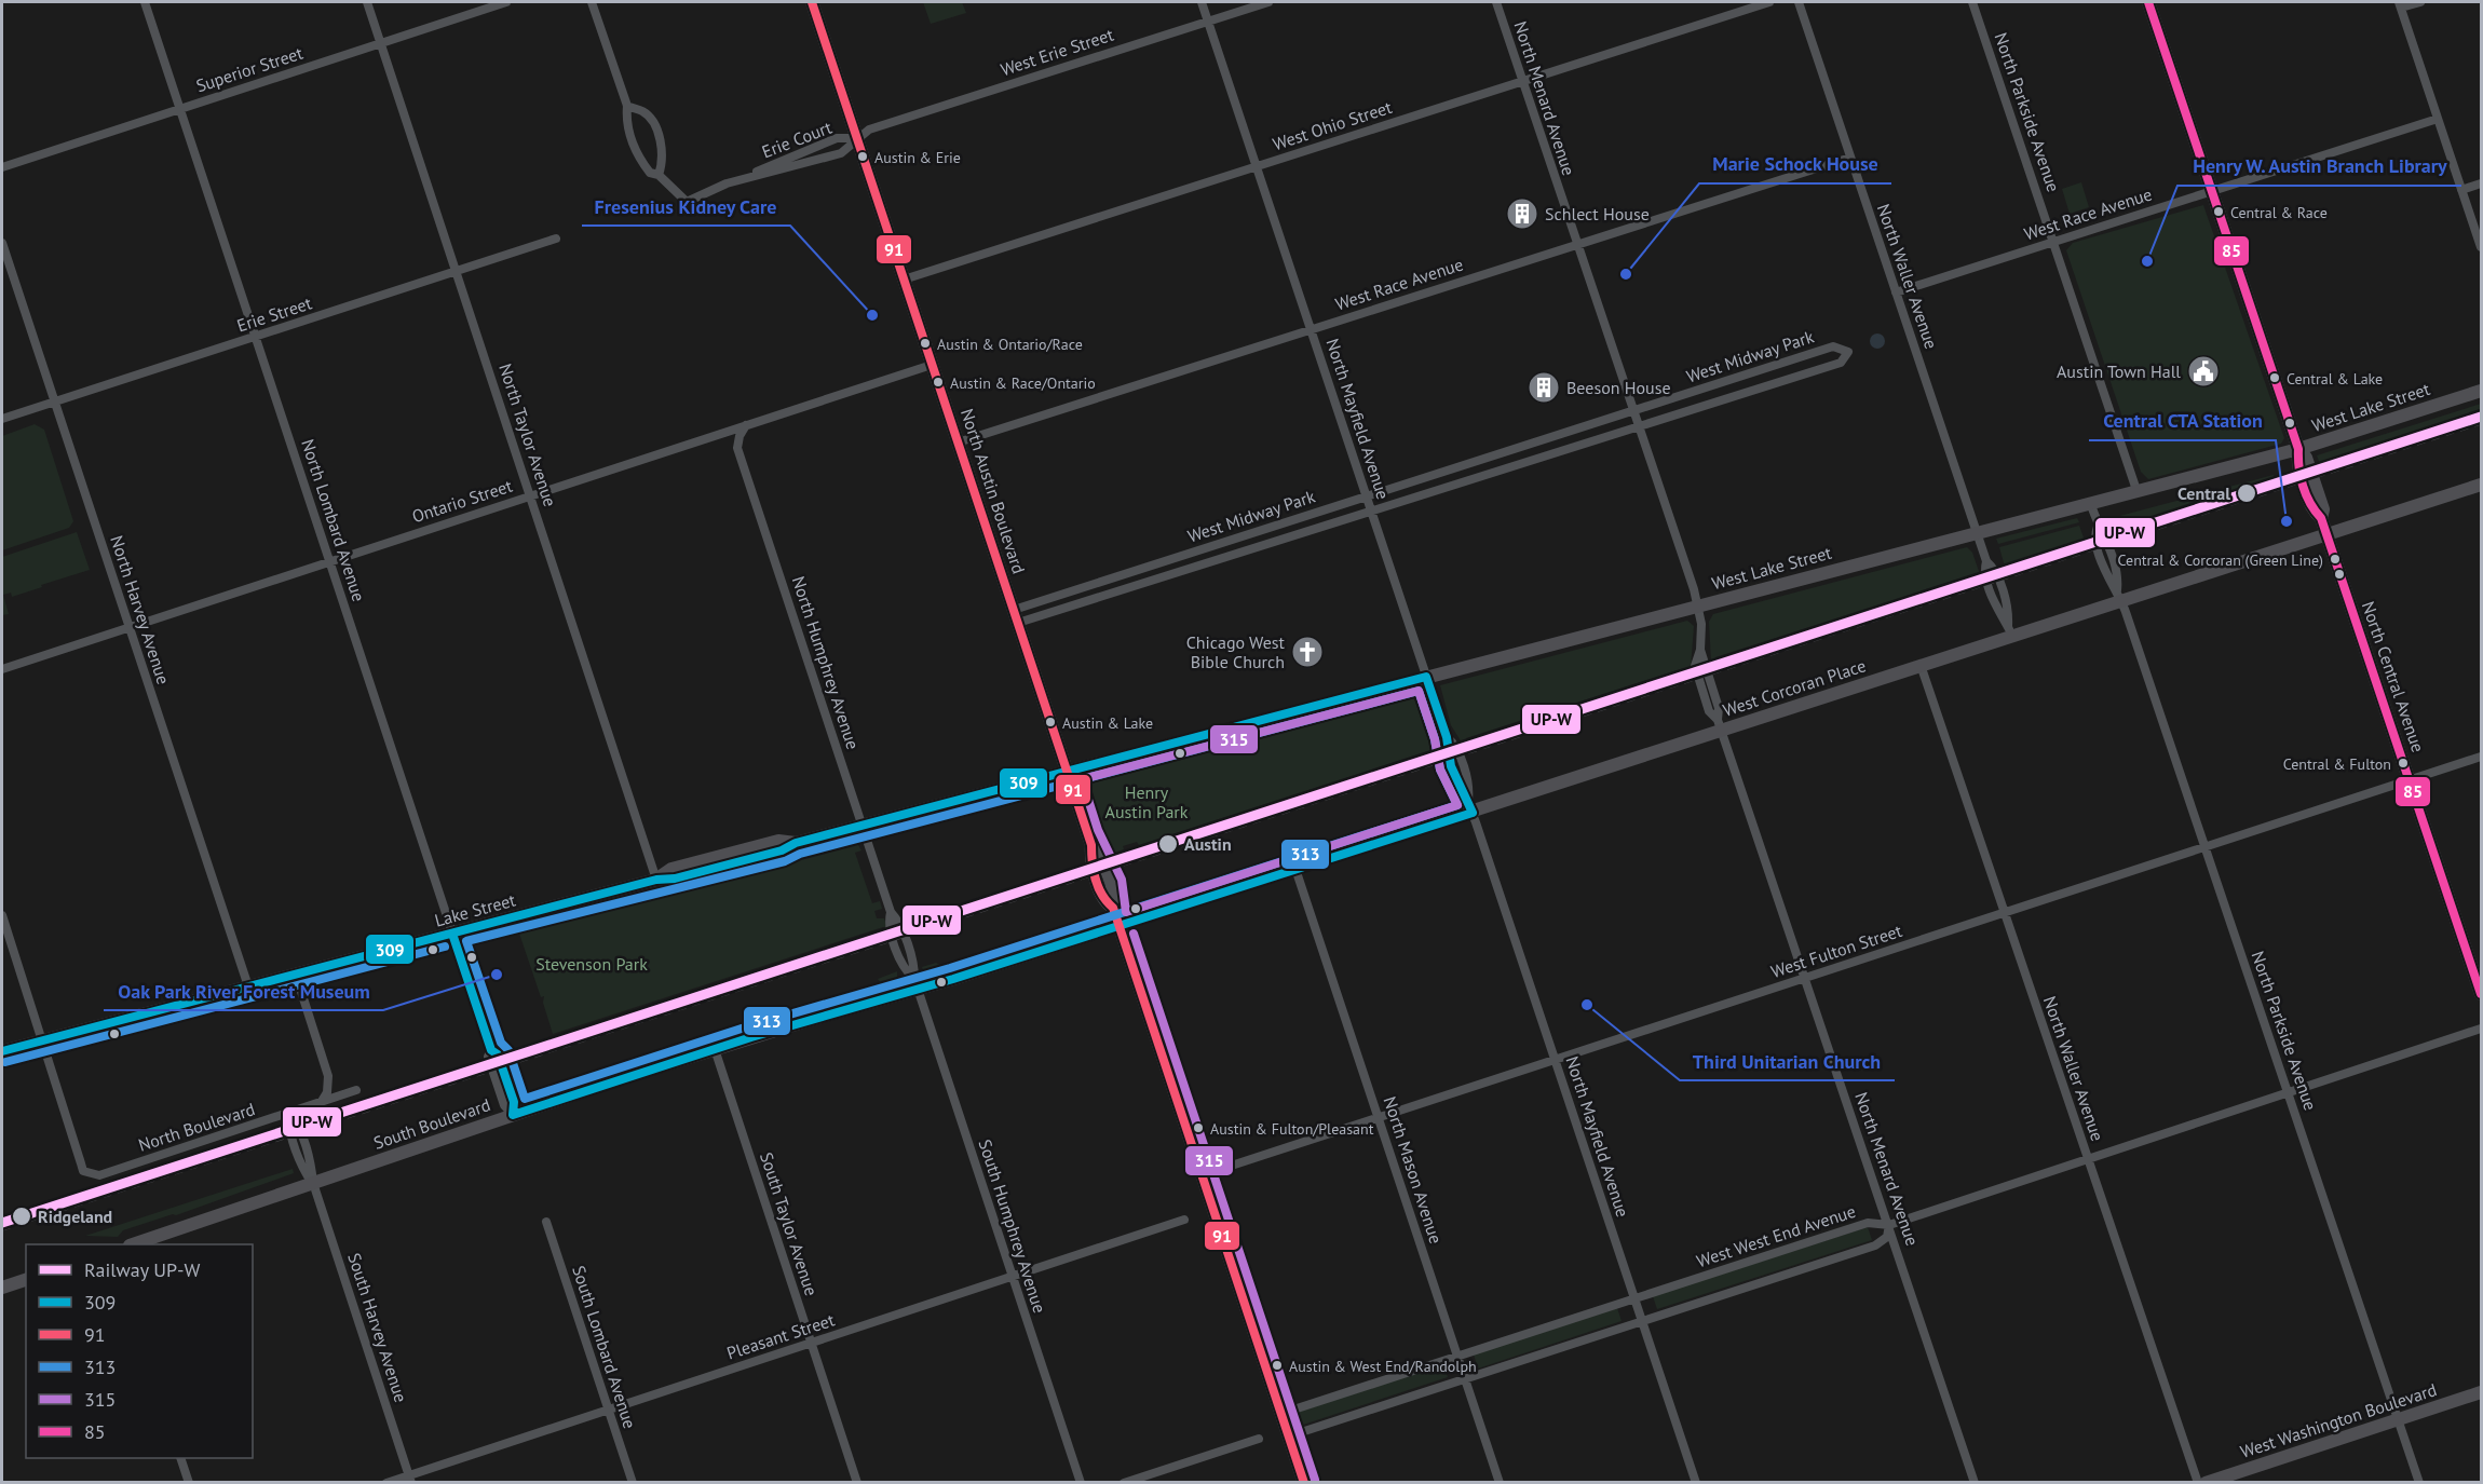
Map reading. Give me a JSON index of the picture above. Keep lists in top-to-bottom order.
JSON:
{
  "streets": {
    "street": [
      "West Erie Street",
      "Superior Street",
      "North Menard Avenue",
      "North Parkside Avenue",
      "West Ohio Street",
      "Erie Court",
      "West Race Avenue",
      "North Waller Avenue",
      "Erie Street",
      "West Midway Park",
      "West Lake Street",
      "North Mayfield Avenue",
      "North Taylor Avenue",
      "North Austin Boulevard",
      "Ontario Street",
      "North Lombard Avenue",
      "North Harvey Avenue",
      "North Humphrey Avenue",
      "North Central Avenue",
      "West Corcoran Place",
      "Lake Street",
      "West Fulton Street",
      "South Boulevard",
      "North Boulevard",
      "North Mason Avenue",
      "South Taylor Avenue",
      "South Humphrey Avenue",
      "West West End Avenue",
      "South Harvey Avenue",
      "Pleasant Street",
      "South Lombard Avenue",
      "West Washington Boulevard"
    ]
  },
  "crossings": [
    ["West Erie Street", "Erie Court"],
    ["West Erie Street", "North Mayfield Avenue"],
    ["West Erie Street", "North Austin Boulevard"],
    ["Superior Street", "North Taylor Avenue"],
    ["Superior Street", "North Lombard Avenue"],
    ["North Menard Avenue", "West Ohio Street"],
    ["North Menard Avenue", "West Race Avenue"],
    ["North Menard Avenue", "West Midway Park"],
    ["North Menard Avenue", "West Lake Street"],
    ["North Menard Avenue", "West Corcoran Place"],
    ["North Menard Avenue", "West Fulton Street"],
    ["North Menard Avenue", "West West End Avenue"],
    ["North Parkside Avenue", "West Race Avenue"],
    ["North Parkside Avenue", "West Lake Street"],
    ["North Parkside Avenue", "West Corcoran Place"],
    ["North Parkside Avenue", "West Fulton Street"],
    ["North Parkside Avenue", "West West End Avenue"],
    ["North Parkside Avenue", "West Washington Boulevard"],
    ["West Ohio Street", "North Mayfield Avenue"],
    ["West Ohio Street", "North Austin Boulevard"],
    ["Erie Court", "North Austin Boulevard"],
    ["West Race Avenue", "North Waller Avenue"],
    ["West Race Avenue", "North Mayfield Avenue"],
    ["West Race Avenue", "North Austin Boulevard"],
    ["West Race Avenue", "North Central Avenue"],
    ["North Waller Avenue", "West Lake Street"],
    ["North Waller Avenue", "West Corcoran Place"],
    ["North Waller Avenue", "West Fulton Street"],
    ["North Waller Avenue", "West West End Avenue"],
    ["Erie Street", "North Taylor Avenue"],
    ["Erie Street", "North Lombard Avenue"],
    ["Erie Street", "North Harvey Avenue"],
    ["West Midway Park", "North Mayfield Avenue"],
    ["West Midway Park", "North Austin Boulevard"],
    ["West Lake Street", "North Mayfield Avenue"],
    ["West Lake Street", "North Austin Boulevard"],
    ["West Lake Street", "North Central Avenue"],
    ["West Lake Street", "Lake Street"],
    ["North Mayfield Avenue", "West Corcoran Place"],
    ["North Mayfield Avenue", "West Fulton Street"],
    ["North Mayfield Avenue", "West West End Avenue"],
    ["North Taylor Avenue", "Ontario Street"],
    ["North Taylor Avenue", "Lake Street"],
    ["North Austin Boulevard", "Ontario Street"],
    ["North Austin Boulevard", "West Corcoran Place"],
    ["North Austin Boulevard", "Lake Street"],
    ["North Austin Boulevard", "West Fulton Street"],
    ["North Austin Boulevard", "South Boulevard"],
    ["North Austin Boulevard", "West West End Avenue"],
    ["Ontario Street", "North Lombard Avenue"],
    ["Ontario Street", "North Harvey Avenue"],
    ["Ontario Street", "North Humphrey Avenue"],
    ["North Lombard Avenue", "Lake Street"],
    ["North Lombard Avenue", "South Boulevard"],
    ["North Harvey Avenue", "Lake Street"],
    ["North Humphrey Avenue", "Lake Street"],
    ["North Humphrey Avenue", "South Boulevard"],
    ["North Humphrey Avenue", "South Humphrey Avenue"],
    ["North Central Avenue", "West Corcoran Place"],
    ["North Central Avenue", "West Fulton Street"],
    ["West Corcoran Place", "South Boulevard"],
    ["West Corcoran Place", "North Mason Avenue"],
    ["Lake Street", "North Boulevard"],
    ["West Fulton Street", "North Mason Avenue"],
    ["South Boulevard", "South Taylor Avenue"],
    ["South Boulevard", "South Humphrey Avenue"],
    ["South Boulevard", "South Harvey Avenue"],
    ["North Mason Avenue", "West West End Avenue"],
    ["South Taylor Avenue", "Pleasant Street"],
    ["South Humphrey Avenue", "Pleasant Street"],
    ["South Harvey Avenue", "Pleasant Street"],
    ["Pleasant Street", "South Lombard Avenue"]
  ],
  "parks": ["Henry Austin Park", "Stevenson Park"],
  "places": {
    "other": [
      "Austin & Erie",
      "Central & Race",
      "Henry W. Austin Branch Library",
      "Marie Schock House",
      "Fresenius Kidney Care",
      "Austin & Ontario/Race",
      "Central & Lake",
      "Austin & Race/Ontario",
      "Central",
      "Central CTA Station",
      "Central & Corcoran (Green Line)",
      "Austin & Lake",
      "Central & Fulton",
      "Austin",
      "Oak Park River Forest Museum",
      "Third Unitarian Church",
      "Austin & Fulton/Pleasant",
      "Ridgeland",
      "Austin & West End/Randolph"
    ],
    "building": ["Schlect House", "Beeson House"],
    "public building": ["Austin Town Hall"],
    "church": ["Chicago West Bible Church"]
  },
  "lines": [
    "transit line 91",
    "transit line 85",
    "rail line UP-W",
    "transit line 309",
    "transit line 313",
    "transit line 315"
  ],
  "legend": [
    "Railway UP-W",
    "309",
    "91",
    "313",
    "315",
    "85"
  ]
}
